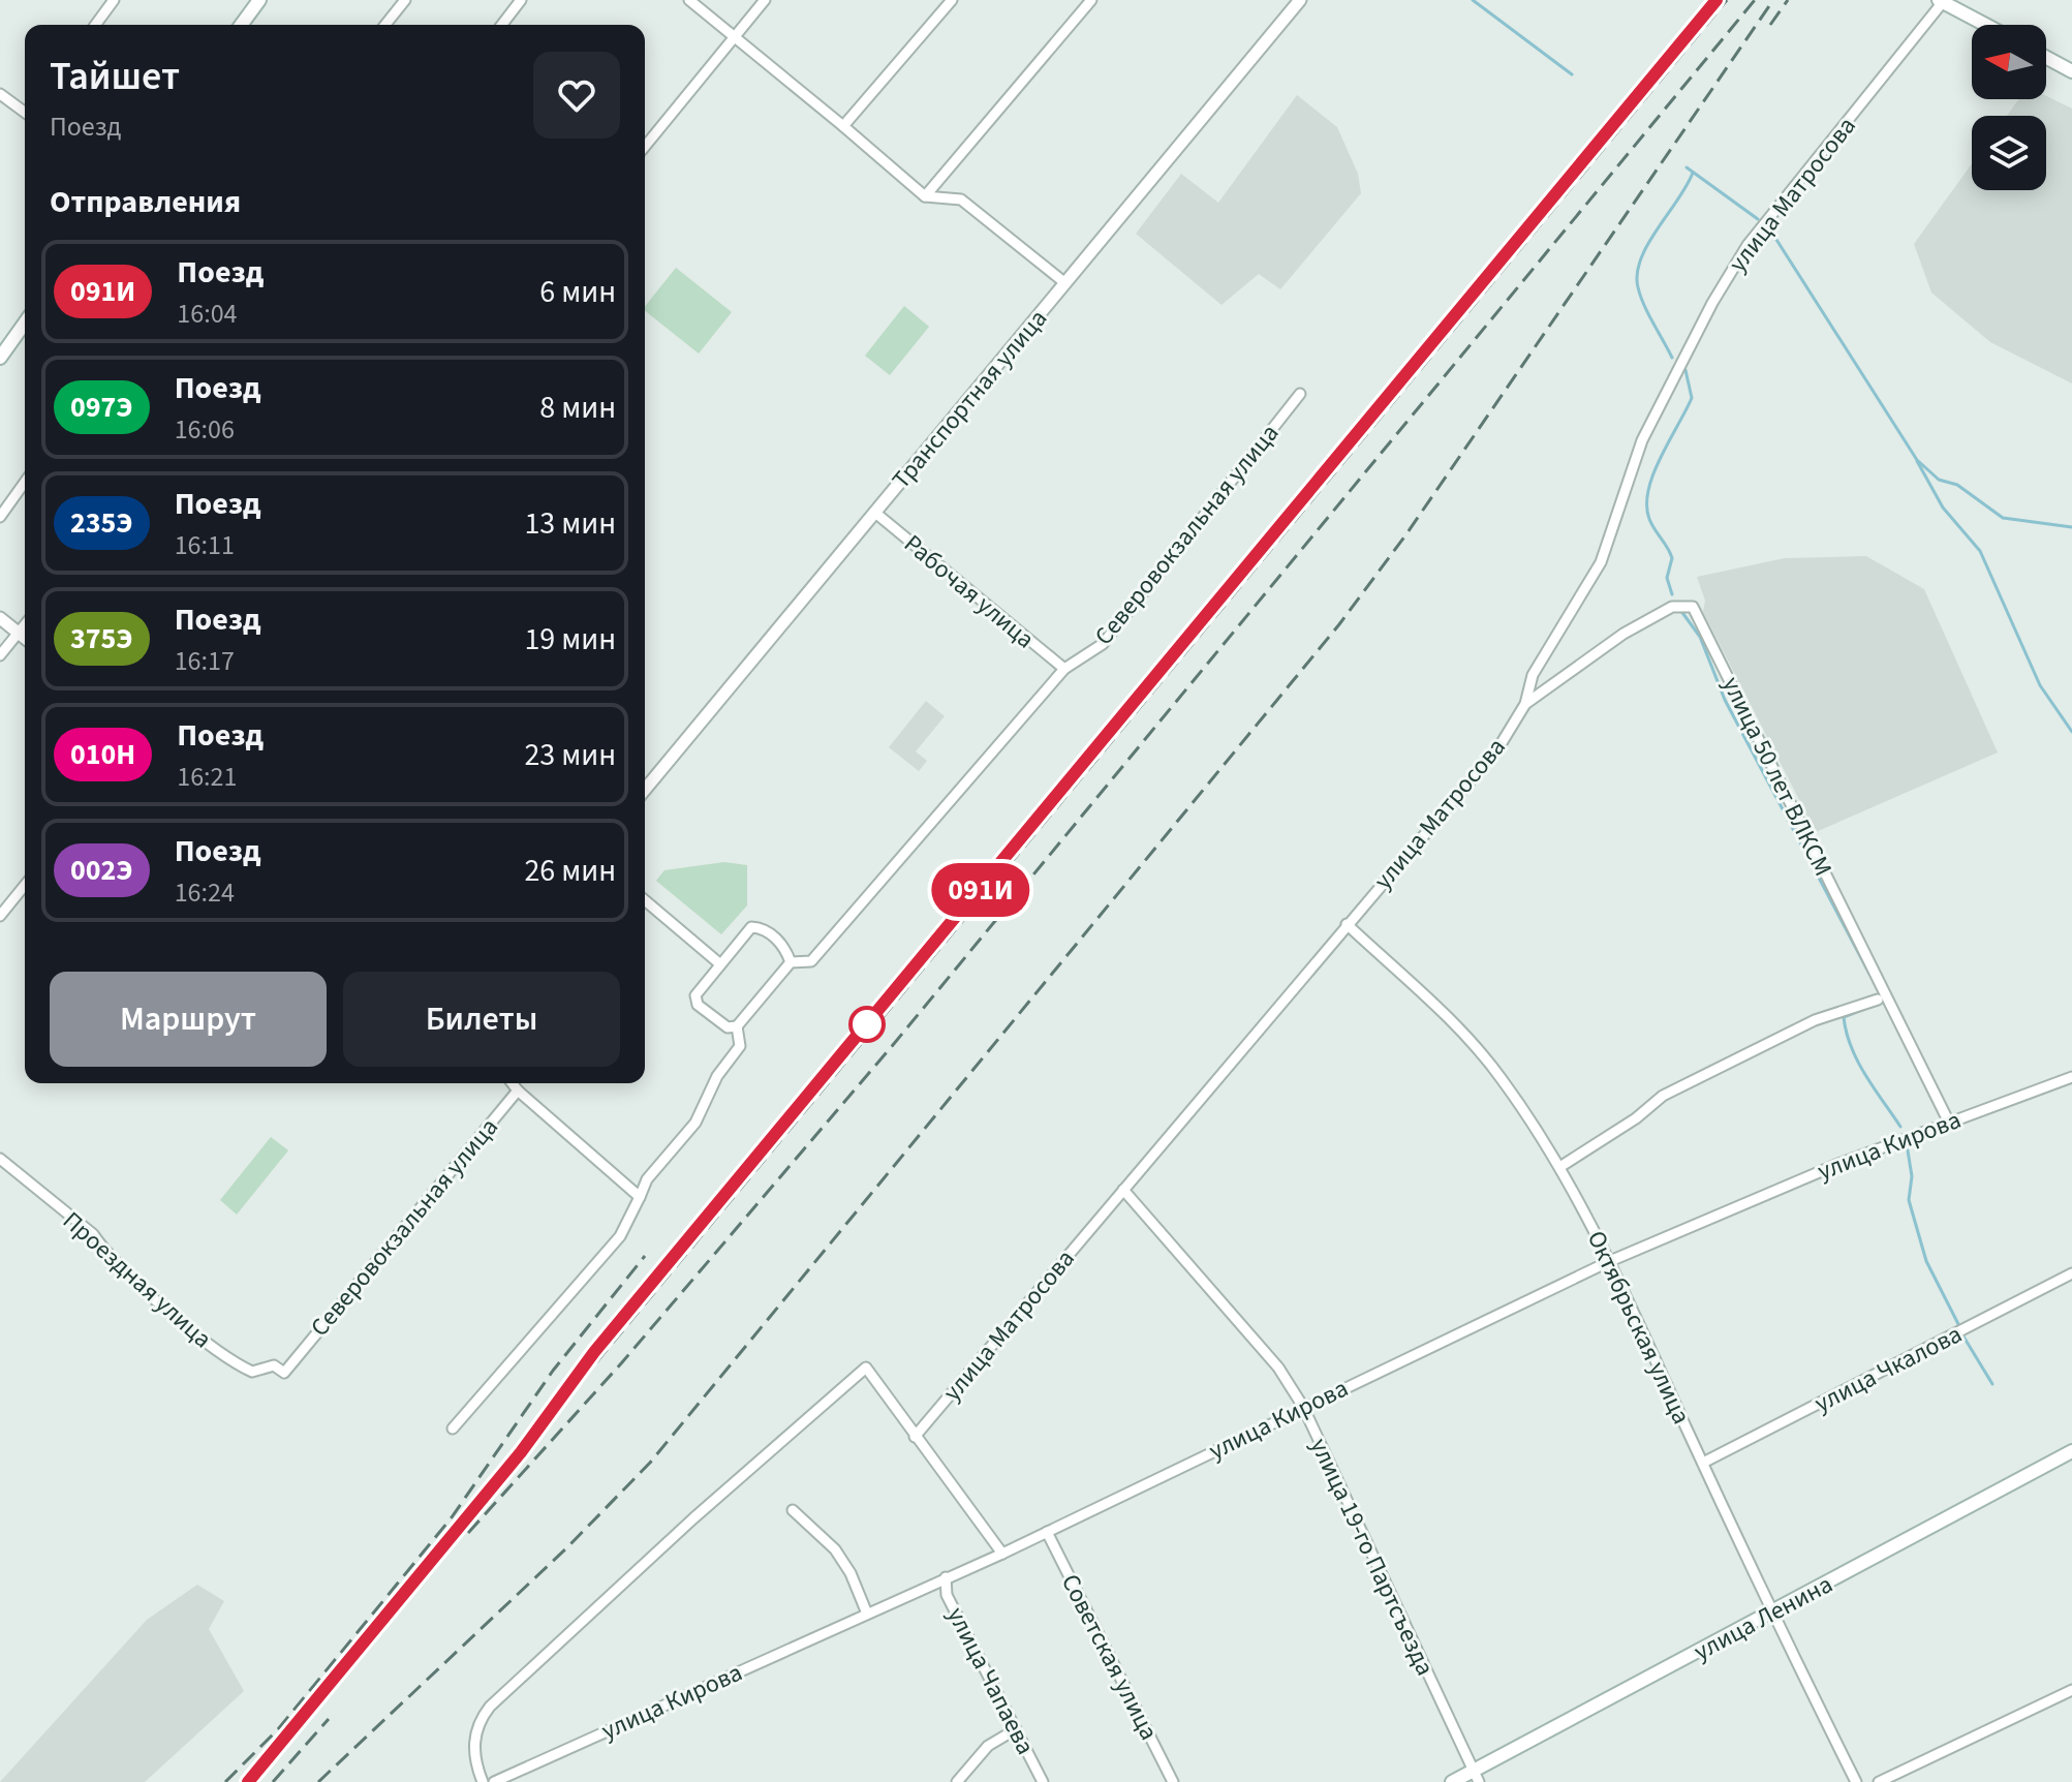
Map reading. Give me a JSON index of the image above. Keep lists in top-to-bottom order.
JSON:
{
  "streets": {
    "main road": ["улица Ленина"],
    "street": [
      "улица Матросова",
      "Транспортная улица",
      "Северовокзальная улица",
      "Рабочая улица",
      "улица 50 лет ВЛКСМ",
      "улица Кирова",
      "Проездная улица",
      "Октябрьская улица",
      "улица Чкалова",
      "улица 19-го Партсъезда",
      "Советская улица",
      "улица Чапаева"
    ]
  },
  "crossings": [
    ["улица Матросова", "улица 50 лет ВЛКСМ"],
    ["улица Матросова", "Октябрьская улица"],
    ["улица Матросова", "улица 19-го Партсъезда"],
    ["Транспортная улица", "Рабочая улица"],
    ["Северовокзальная улица", "Рабочая улица"],
    ["Северовокзальная улица", "Проездная улица"],
    ["улица 50 лет ВЛКСМ", "улица Кирова"],
    ["улица Кирова", "Октябрьская улица"],
    ["улица Кирова", "улица 19-го Партсъезда"],
    ["улица Кирова", "Советская улица"],
    ["улица Кирова", "улица Чапаева"],
    ["Октябрьская улица", "улица Чкалова"],
    ["Октябрьская улица", "улица Ленина"],
    ["улица 19-го Партсъезда", "улица Ленина"]
  ],
  "north": "left",
  "page": {
    "on_map": "091И",
    "heading": [
      ["Тайшет", "Поезд"],
      "Отправления"
    ],
    "list": [
      {
        "mark": "091И",
        "name": "Поезд",
        "note": "16:04",
        "value": "6 мин"
      },
      {
        "mark": "097Э",
        "name": "Поезд",
        "note": "16:06",
        "value": "8 мин"
      },
      {
        "mark": "235Э",
        "name": "Поезд",
        "note": "16:11",
        "value": "13 мин"
      },
      {
        "mark": "375Э",
        "name": "Поезд",
        "note": "16:17",
        "value": "19 мин"
      },
      {
        "mark": "010Н",
        "name": "Поезд",
        "note": "16:21",
        "value": "23 мин"
      },
      {
        "mark": "002Э",
        "name": "Поезд",
        "note": "16:24",
        "value": "26 мин"
      }
    ],
    "buttons": ["Маршрут", "Билеты"]
  }
}
